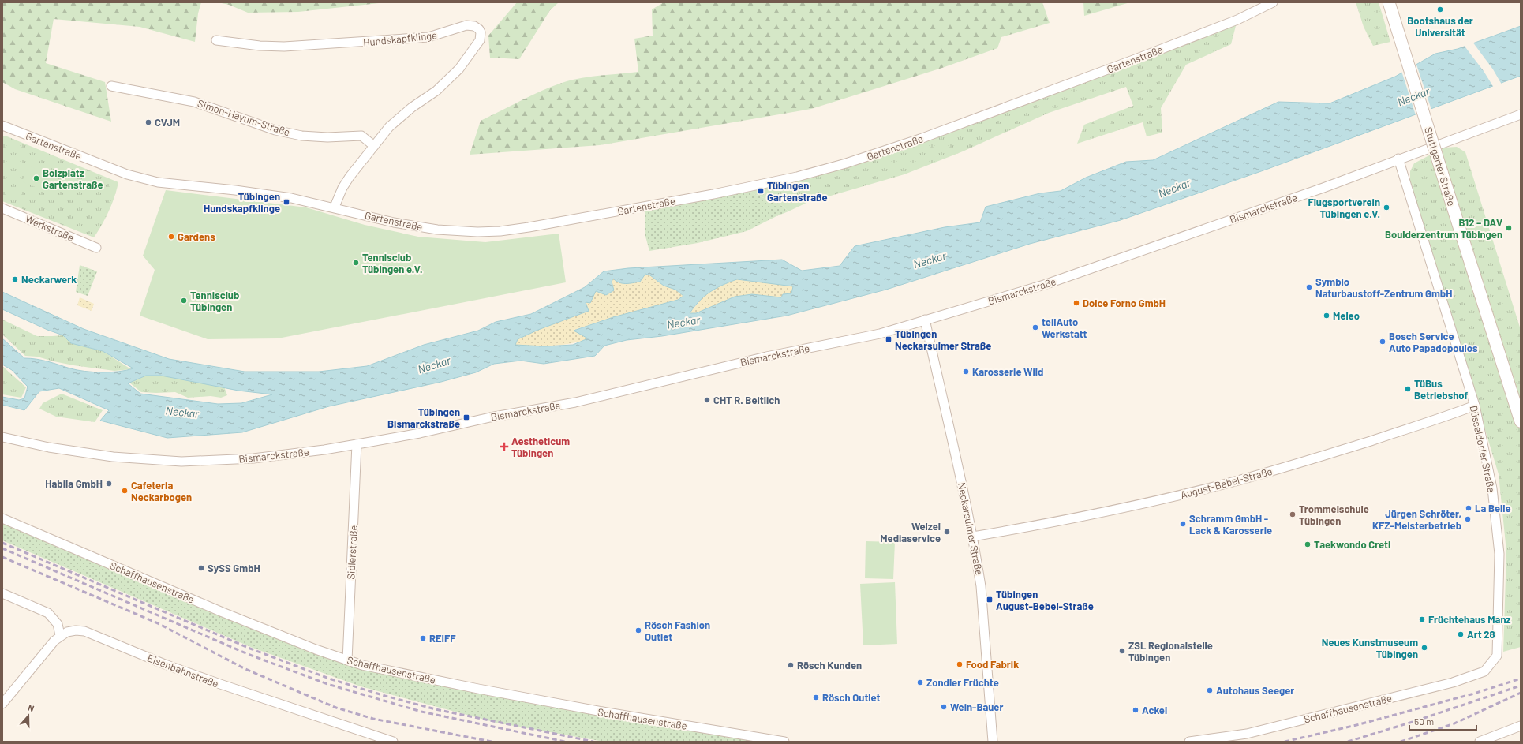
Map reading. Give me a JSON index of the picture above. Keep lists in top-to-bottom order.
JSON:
{
  "streets": {
    "main road": ["Stuttgarter Straße"],
    "street": [
      "Hundskapfklinge",
      "Gartenstraße",
      "Simon-Hayum-Straße",
      "Bismarckstraße",
      "Werkstraße",
      "Düsseldorfer Straße",
      "August-Bebel-Straße",
      "Neckarsulmer Straße",
      "Sidlerstraße",
      "Schaffhausenstraße",
      "Eisenbahnstraße"
    ]
  },
  "crossings": [
    ["Hundskapfklinge", "Gartenstraße"],
    ["Hundskapfklinge", "Simon-Hayum-Straße"],
    ["Bismarckstraße", "Düsseldorfer Straße"],
    ["Bismarckstraße", "Neckarsulmer Straße"],
    ["Bismarckstraße", "Sidlerstraße"],
    ["Düsseldorfer Straße", "August-Bebel-Straße"],
    ["Düsseldorfer Straße", "Schaffhausenstraße"],
    ["August-Bebel-Straße", "Neckarsulmer Straße"],
    ["Sidlerstraße", "Schaffhausenstraße"]
  ],
  "water": ["Neckar"],
  "places": {
    "other": [
      "Bootshaus der Universität",
      "CVJM",
      "Bolzplatz Gartenstraße",
      "Flugsportverein Tübingen e.V.",
      "B12 – DAV Boulderzentrum Tübingen",
      "Gardens",
      "Tennisclub Tübingen e.V.",
      "Neckarwerk",
      "Symbio Naturbaustoff-Zentrum GmbH",
      "Tennisclub Tübingen",
      "Dolce Forno GmbH",
      "Meleo",
      "teilAuto Werkstatt",
      "Bosch Service Auto Papadopoulos",
      "Karosserie Wild",
      "TüBus Betriebshof",
      "CHT R. Beitlich",
      "Habila GmbH",
      "Cafeteria Neckarbogen",
      "La Belle",
      "Trommelschule Tübingen",
      "Jürgen Schröter, KFZ-Meisterbetrieb",
      "Schramm GmbH - Lack & Karosserie",
      "Welzel Mediaservice",
      "Taekwondo Creti",
      "SySS GmbH",
      "Früchtehaus Manz",
      "Rösch Fashion Outlet",
      "Art 28",
      "REIFF",
      "Neues Kunstmuseum Tübingen",
      "ZSL Regionalstelle Tübingen",
      "Food Fabrik",
      "Rösch Kunden",
      "Zondler Früchte",
      "Autohaus Seeger",
      "Rösch Outlet",
      "Wein-Bauer",
      "Ackel"
    ],
    "transit": [
      "Tübingen Gartenstraße",
      "Tübingen Hundskapfklinge",
      "Tübingen Neckarsulmer Straße",
      "Tübingen Bismarckstraße",
      "Tübingen August-Bebel-Straße"
    ],
    "health": ["Aestheticum Tübingen"]
  },
  "scale_bar": "50 m",
  "north": "top"
}
